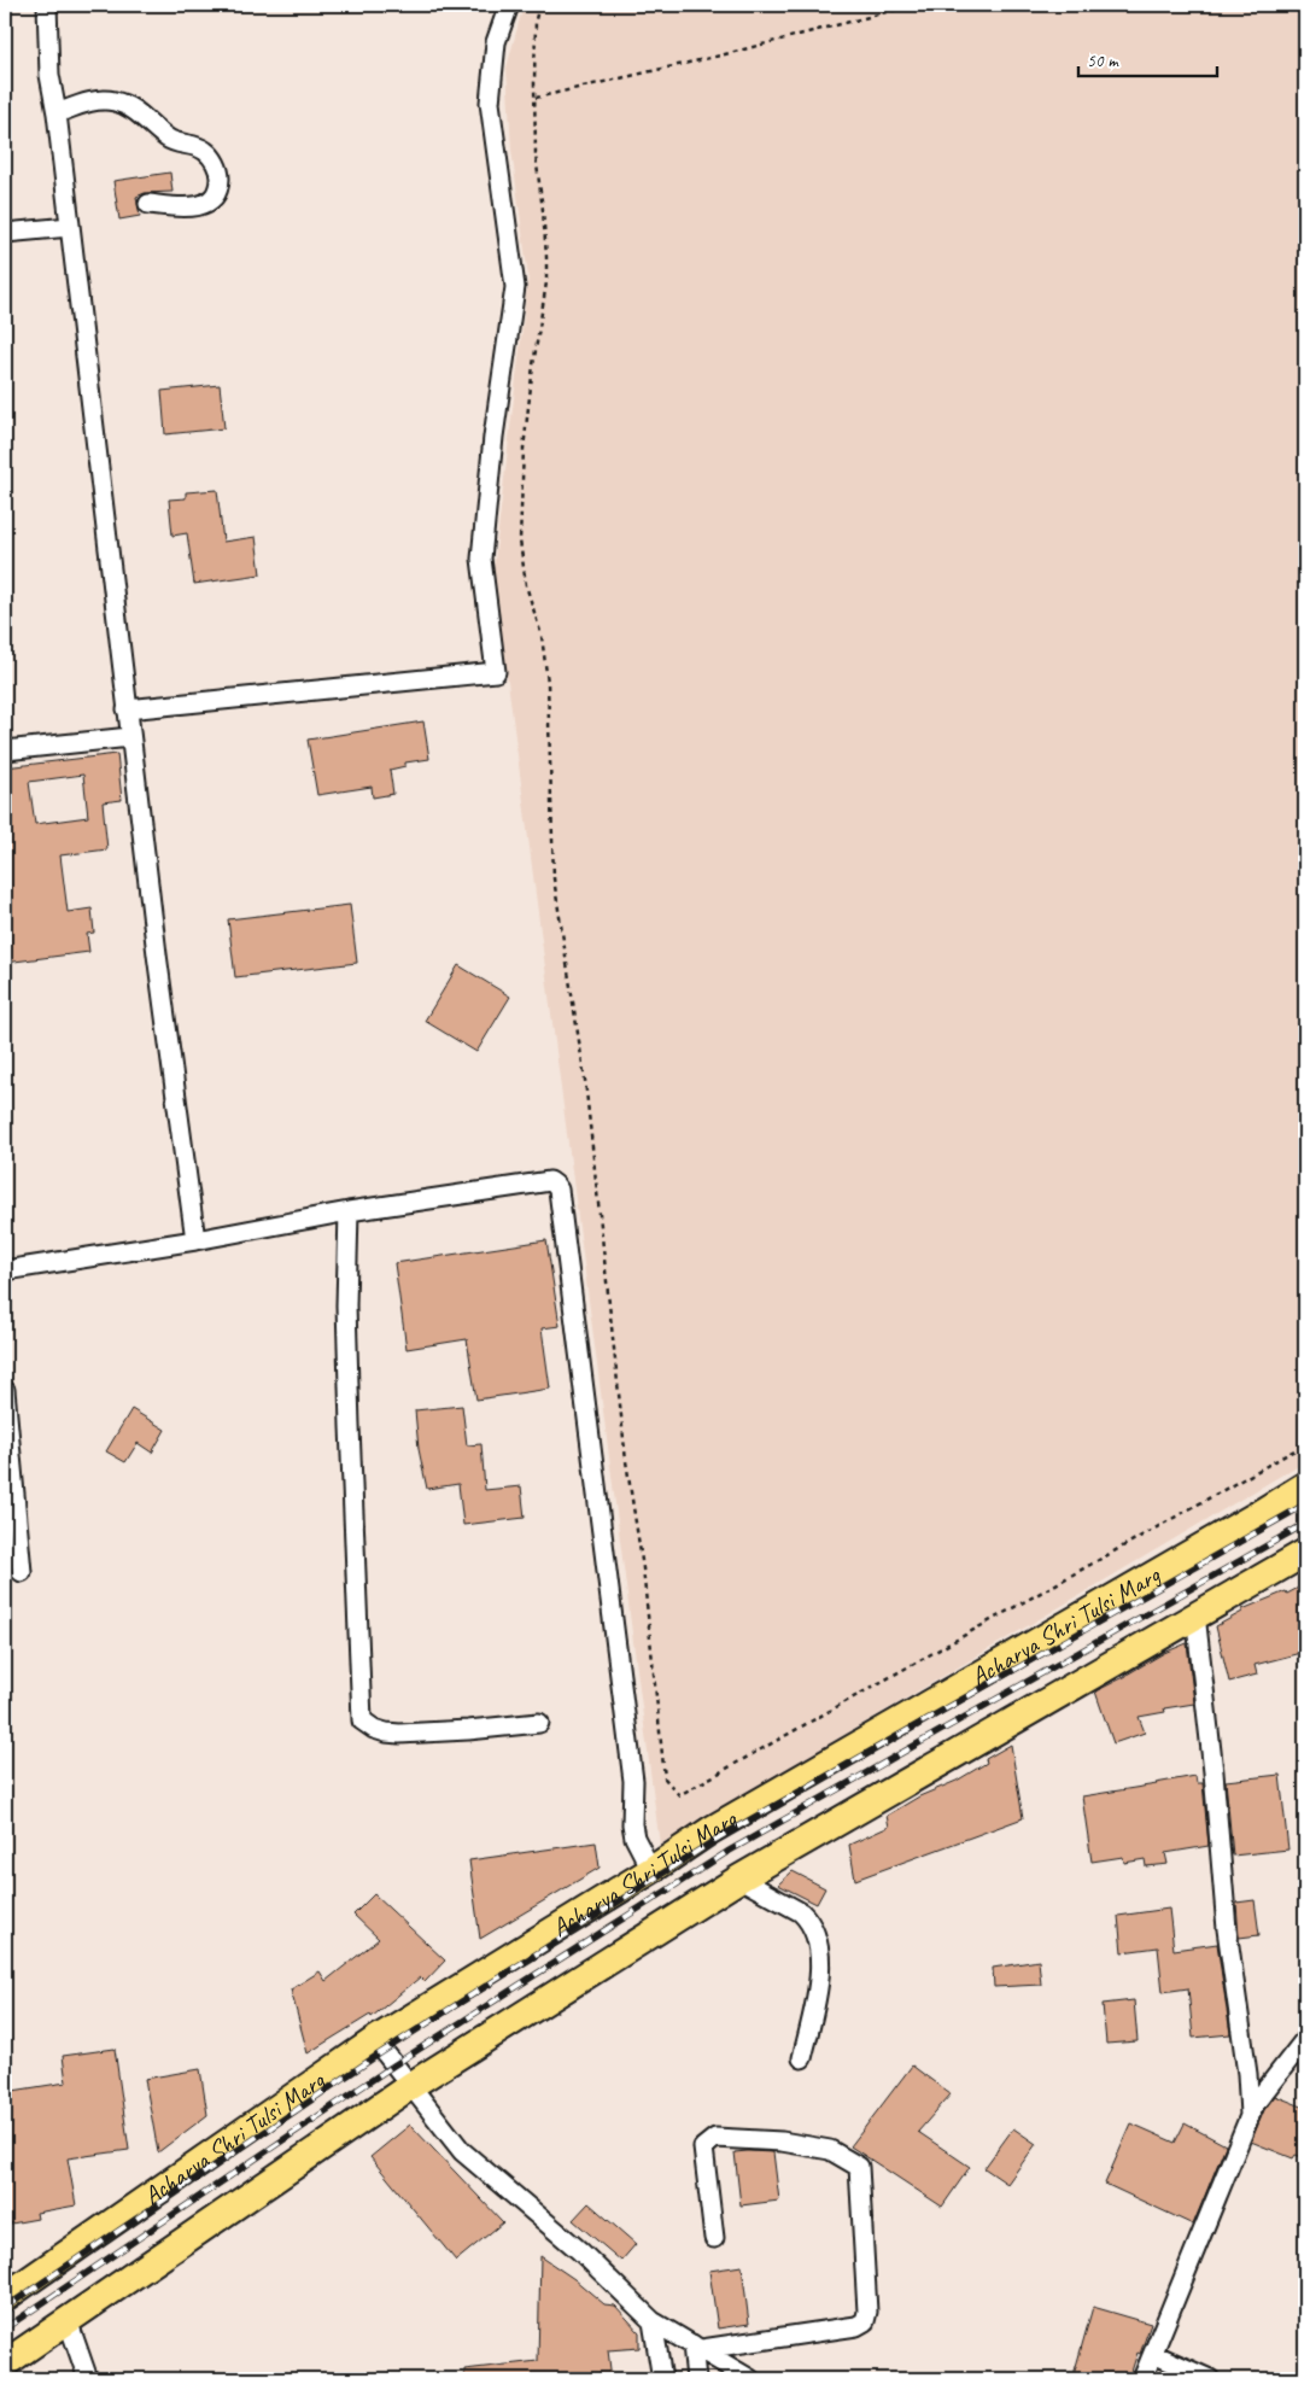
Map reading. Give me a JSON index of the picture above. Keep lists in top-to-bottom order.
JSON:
{
  "streets": {
    "highway": ["Acharya Shri Tulsi Marg"]
  },
  "scale_bar": "50 m"
}
